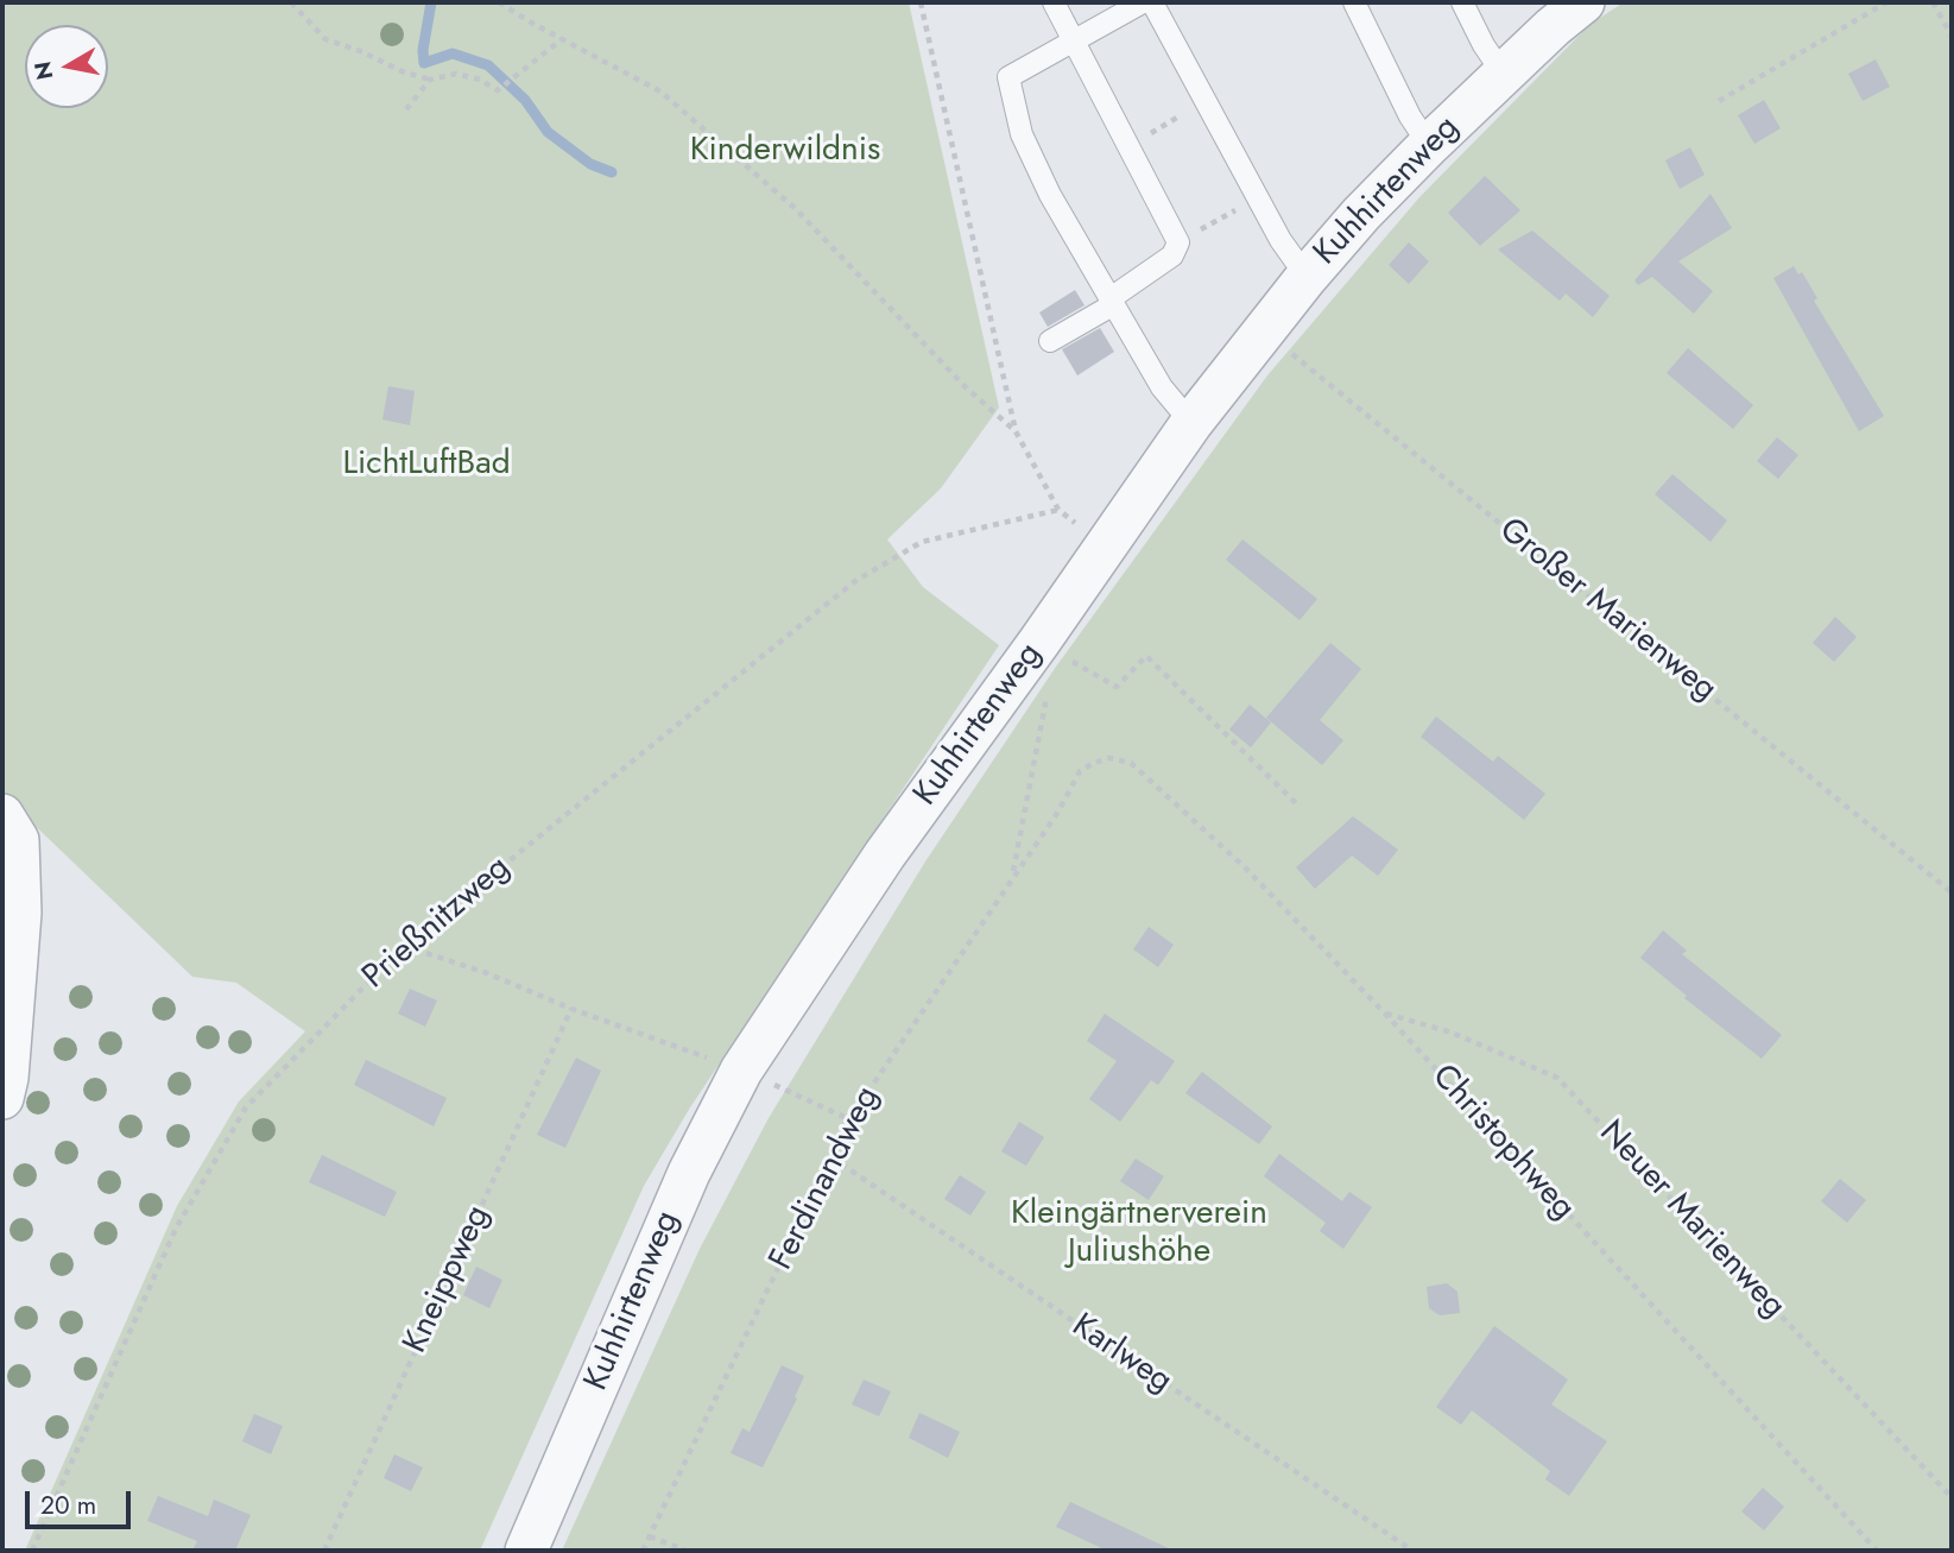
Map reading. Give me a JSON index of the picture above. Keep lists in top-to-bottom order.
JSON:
{
  "streets": {
    "street": ["Kuhhirtenweg"],
    "path": [
      "Großer Marienweg",
      "Prießnitzweg",
      "Christophweg",
      "Ferdinandweg",
      "Neuer Marienweg",
      "Kneippweg",
      "Karlweg"
    ]
  },
  "crossings": [
    ["Kuhhirtenweg", "Großer Marienweg"],
    ["Christophweg", "Ferdinandweg"],
    ["Christophweg", "Neuer Marienweg"],
    ["Ferdinandweg", "Karlweg"]
  ],
  "parks": ["Kinderwildnis", "LichtLuftBad", "Kleingärtnerverein Juliushöhe"],
  "scale_bar": "20 m",
  "north": "left"
}
